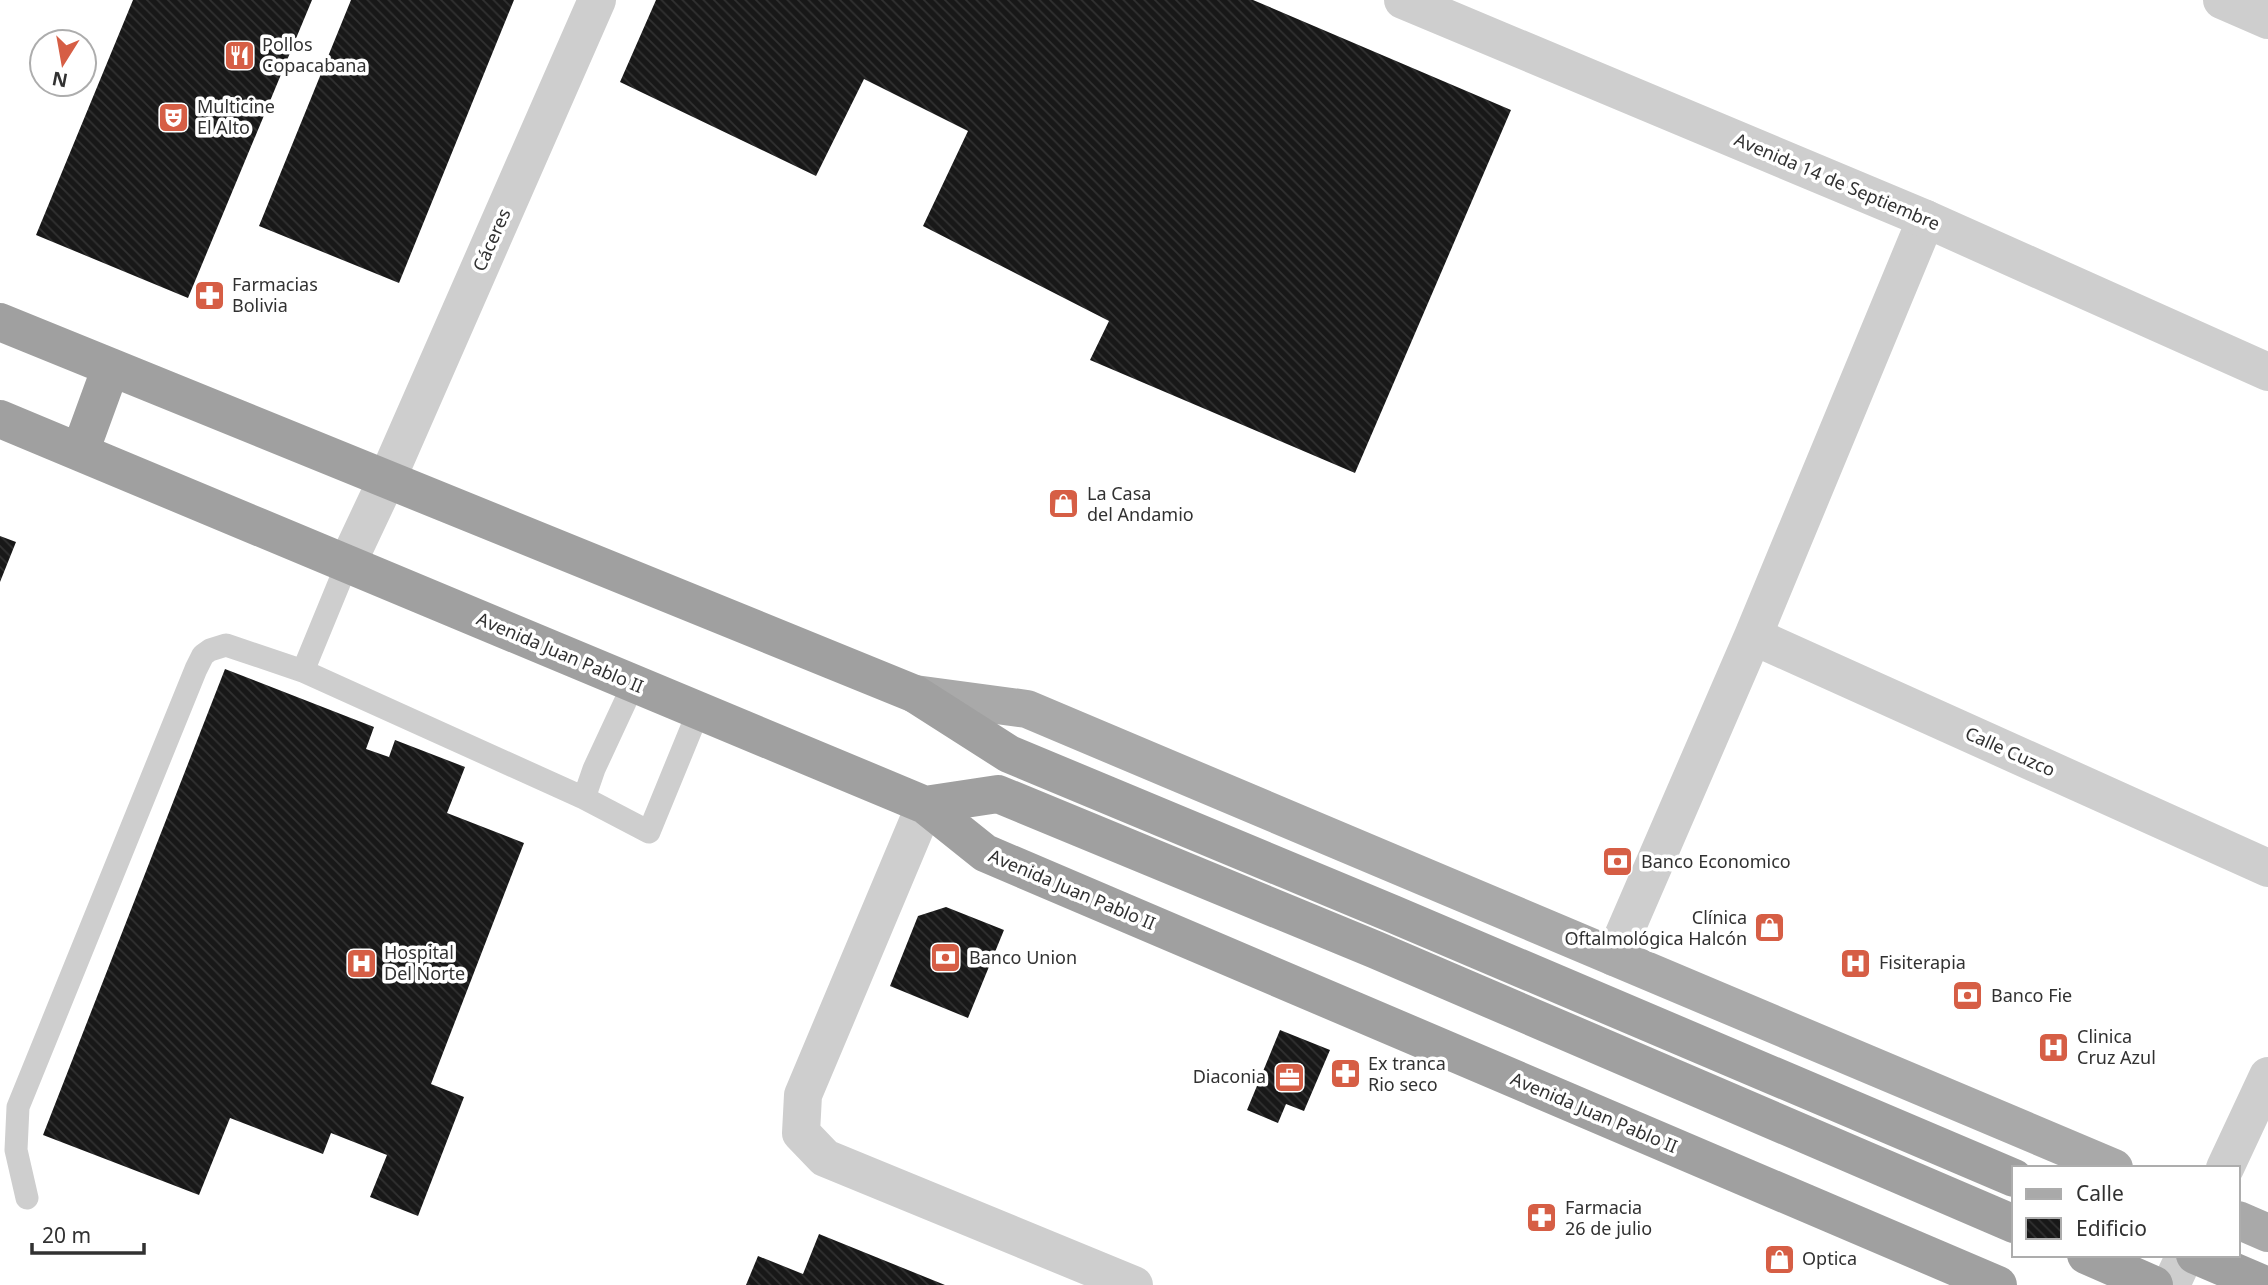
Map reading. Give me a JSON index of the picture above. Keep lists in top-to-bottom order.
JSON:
{
  "streets": {
    "highway": ["Avenida Juan Pablo II"],
    "street": ["Avenida 14 de Septiembre", "Cáceres", "Calle Cuzco"]
  },
  "crossings": [
    ["Cáceres", "Avenida Juan Pablo II"]
  ],
  "places": {
    "restaurant": ["Pollos Copacabana"],
    "theatre": ["Multicine El Alto"],
    "pharmacy": ["Farmacias Bolivia", "Ex tranca Rio seco", "Farmacia 26 de julio"],
    "shop": ["La Casa del Andamio", "Clínica Oftalmológica Halcón", "Optica"],
    "bank": ["Banco Economico", "Banco Union", "Banco Fie"],
    "hospital": ["Hospital Del Norte", "Fisiterapia", "Clinica Cruz Azul"],
    "office": ["Diaconia"]
  },
  "legend": ["Calle", "Edificio"],
  "scale_bar": "20 m",
  "north": "bottom"
}
